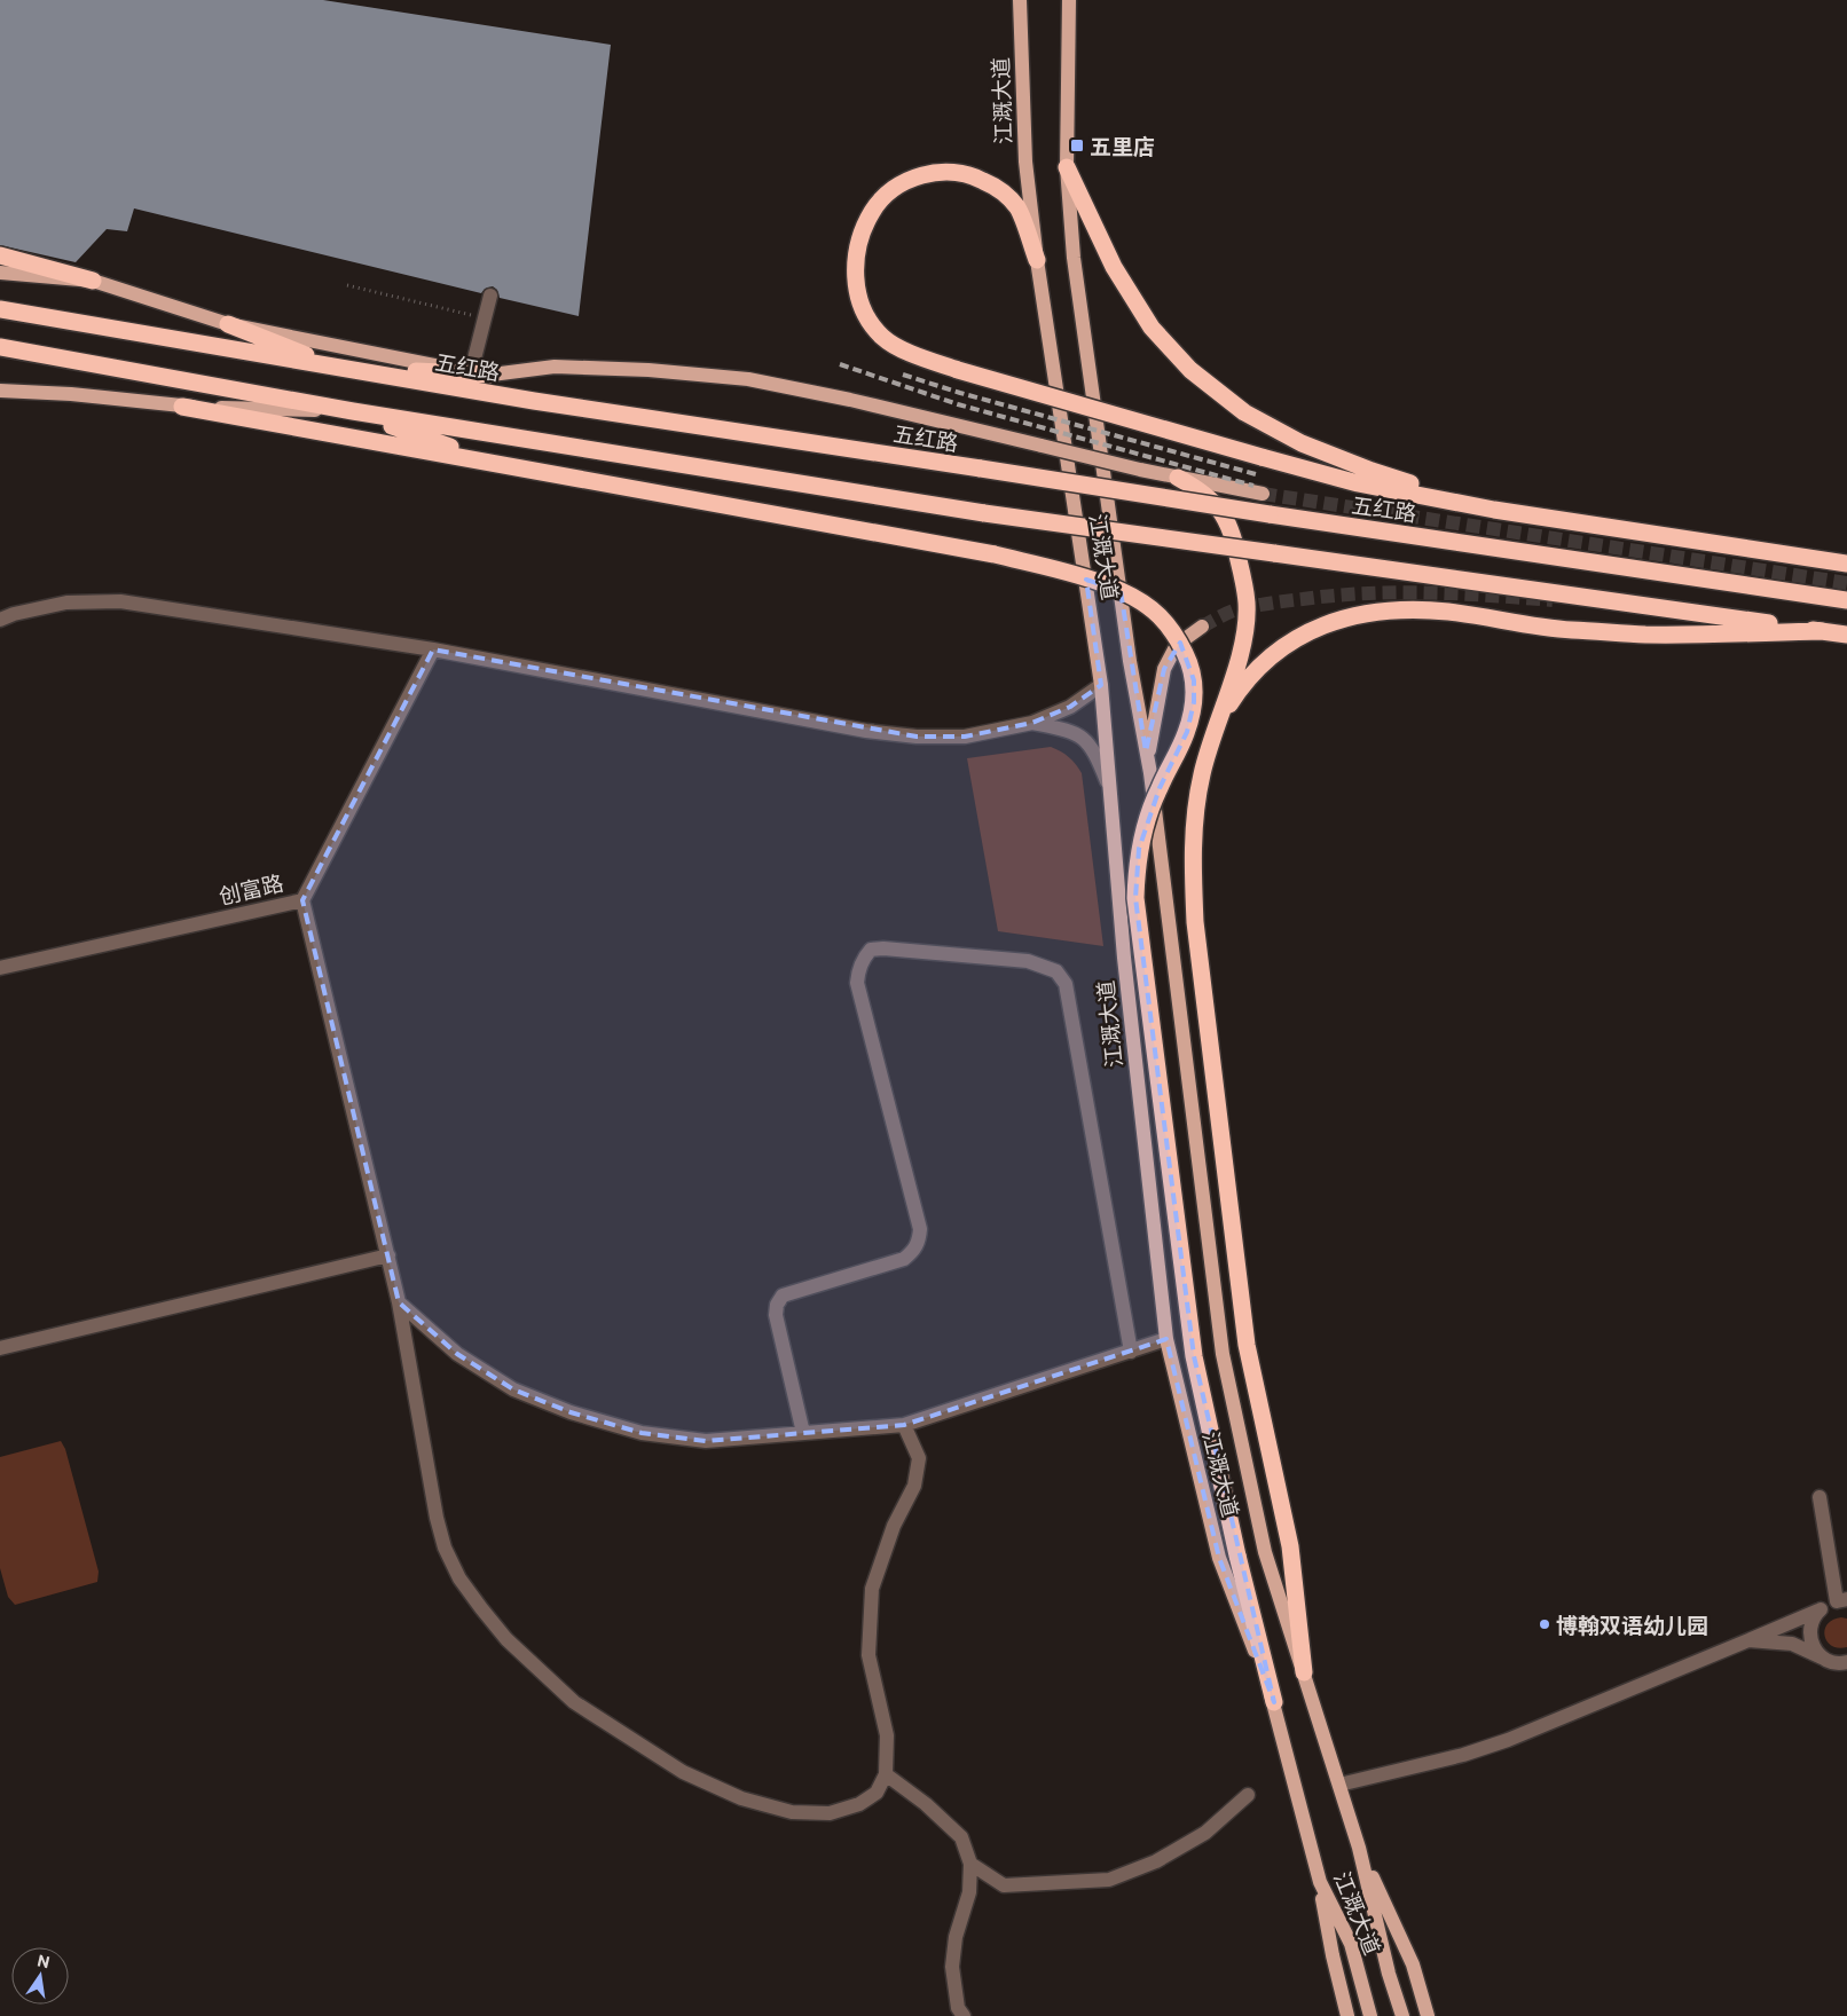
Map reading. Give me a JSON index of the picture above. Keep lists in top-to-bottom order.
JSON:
{
  "streets": {
    "highway": ["五红路"],
    "main road": ["江溉大道"],
    "street": ["创富路"]
  },
  "places": {
    "transit": ["五里店"],
    "other": ["博翰双语幼儿园"]
  },
  "north": "top"
}
